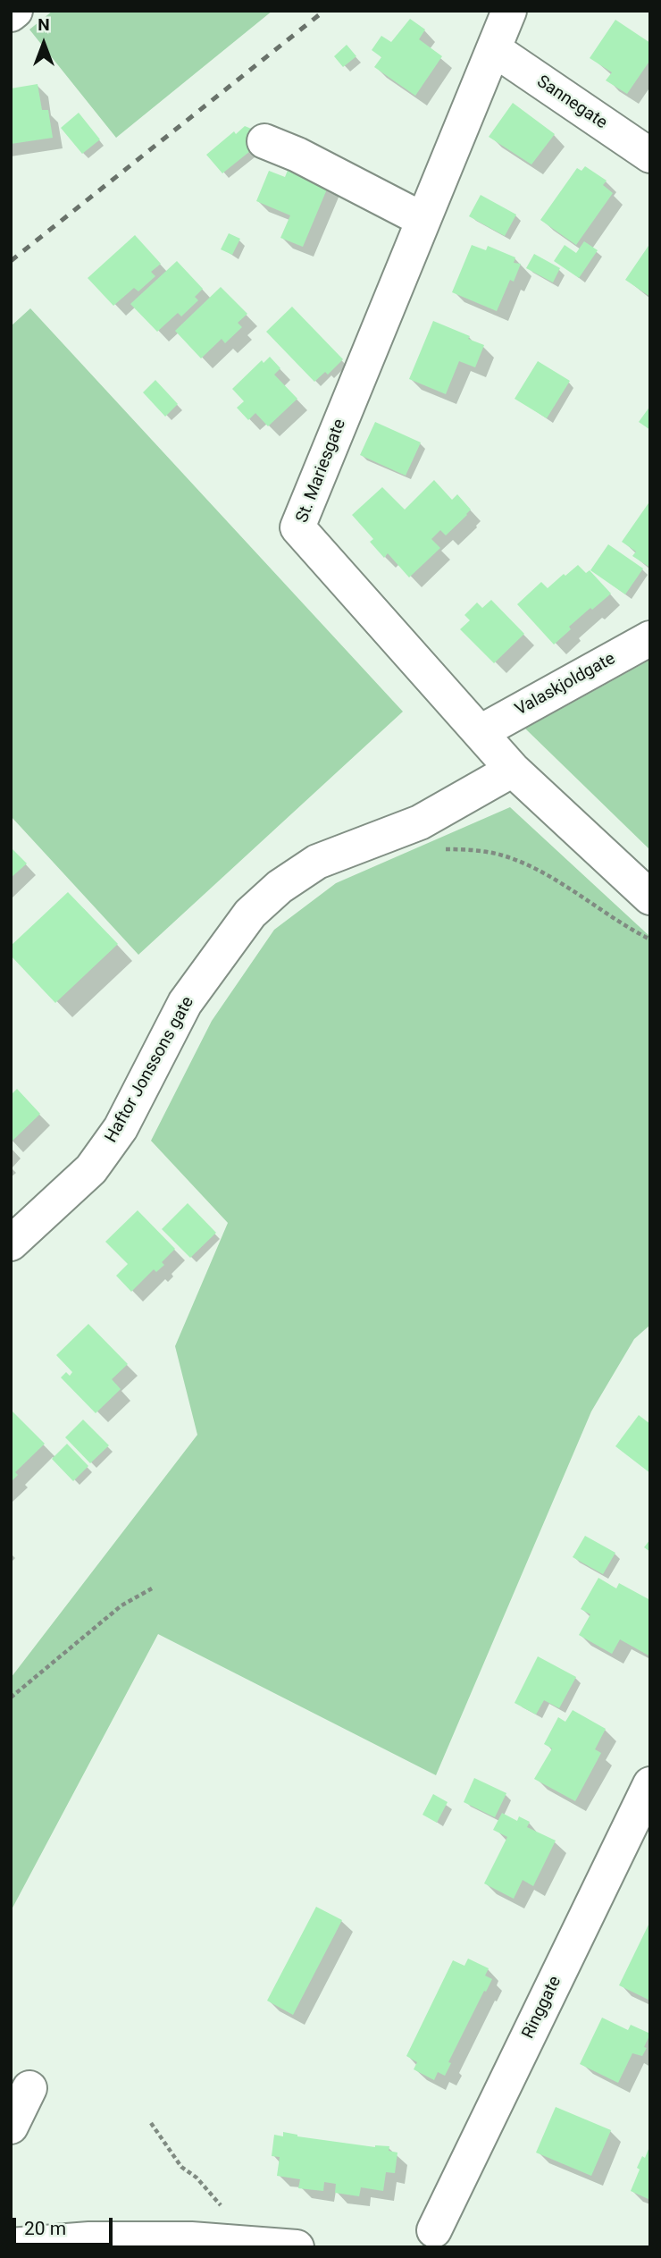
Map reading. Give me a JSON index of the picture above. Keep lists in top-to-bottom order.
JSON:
{
  "streets": {
    "street": [
      "Sannegate",
      "St. Mariesgate",
      "Valaskjoldgate",
      "Haftor Jonssons gate",
      "Ringgate"
    ]
  },
  "crossings": [
    ["Sannegate", "St. Mariesgate"],
    ["St. Mariesgate", "Valaskjoldgate"],
    ["St. Mariesgate", "Haftor Jonssons gate"]
  ],
  "scale_bar": "20 m",
  "north": "top"
}
